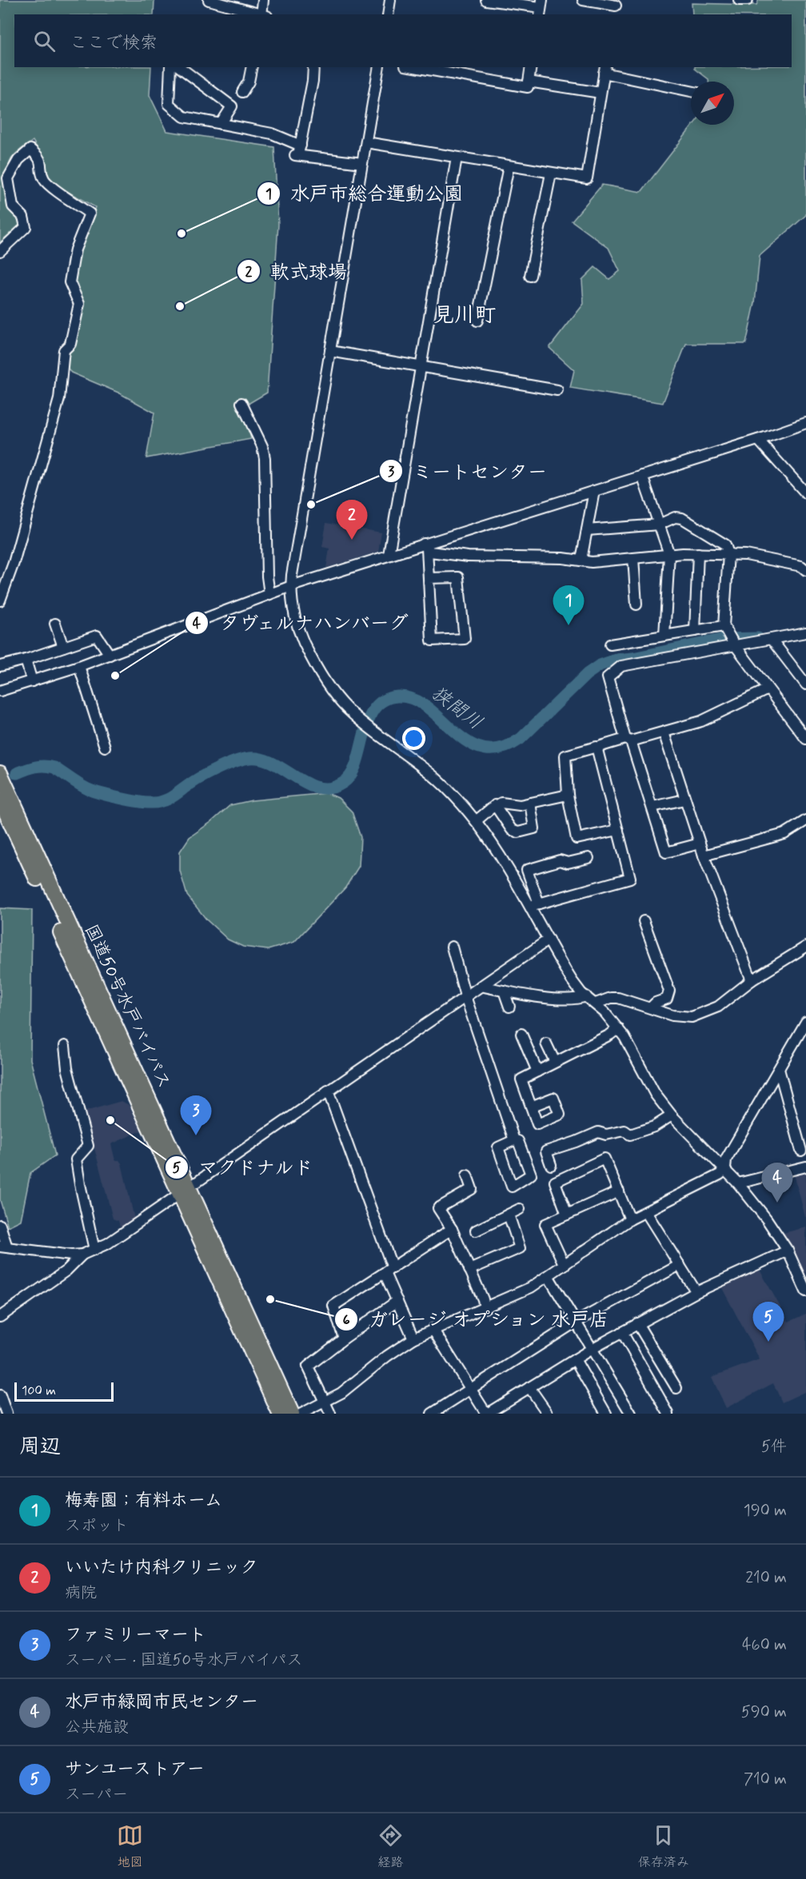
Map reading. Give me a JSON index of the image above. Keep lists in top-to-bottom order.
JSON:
{
  "streets": {
    "highway": ["国道50号水戸バイパス"]
  },
  "districts": ["見川町"],
  "water": ["狭間川"],
  "places": [
    "水戸市総合運動公園",
    "軟式球場",
    "ミートセンター",
    "タヴェルナハンバーグ",
    "マクドナルド",
    "ガレージ オプション 水戸店"
  ],
  "scale_bar": "100 m",
  "north": "top right",
  "page": {
    "search": "ここで検索",
    "pins": [
      "2",
      "1",
      "3",
      "4",
      "5"
    ],
    "scale": "100 m",
    "heading": ["周辺", "5件"],
    "list": [
      {
        "mark": "1",
        "name": "梅寿園；有料ホーム",
        "note": "スポット",
        "value": "190 m"
      },
      {
        "mark": "2",
        "name": "いいたけ内科クリニック",
        "note": "病院",
        "value": "210 m"
      },
      {
        "mark": "3",
        "name": "ファミリーマート",
        "note": "スーパー · 国道50号水戸バイパス",
        "value": "460 m"
      },
      {
        "mark": "4",
        "name": "水戸市緑岡市民センター",
        "note": "公共施設",
        "value": "590 m"
      },
      {
        "mark": "5",
        "name": "サンユーストアー",
        "note": "スーパー",
        "value": "710 m"
      }
    ],
    "nav": ["地図", "経路", "保存済み"]
  }
}
